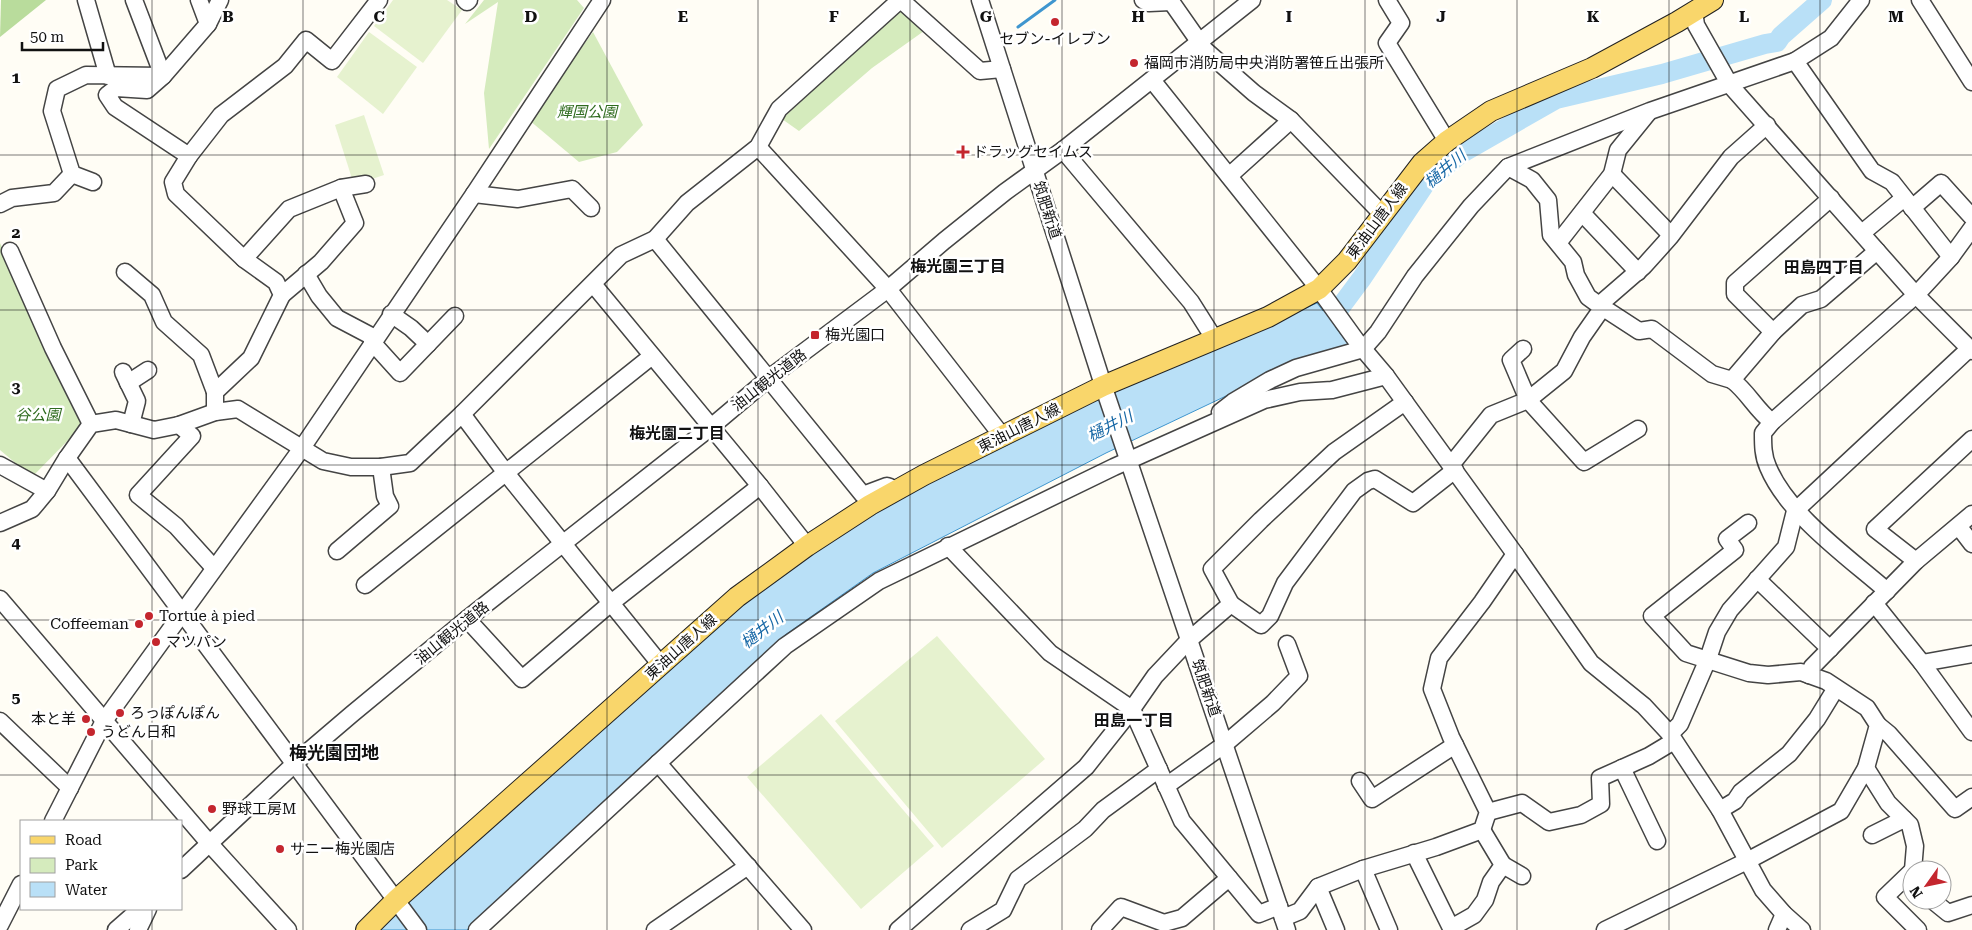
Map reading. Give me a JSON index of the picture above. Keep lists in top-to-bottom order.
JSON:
{
  "streets": {
    "main road": ["東油山唐人線"],
    "street": ["筑肥新道", "油山観光道路"]
  },
  "crossings": [
    ["筑肥新道", "東油山唐人線"],
    ["筑肥新道", "油山観光道路"]
  ],
  "districts": [
    "梅光園三丁目",
    "田島四丁目",
    "梅光園二丁目",
    "田島一丁目",
    "梅光園団地"
  ],
  "water": ["樋井川"],
  "parks": ["輝国公園", "谷公園"],
  "places": {
    "other": [
      "セブン-イレブン",
      "福岡市消防局中央消防署笹丘出張所",
      "Tortue à pied",
      "Coffeeman",
      "マツパン",
      "ろっぽんぽん",
      "本と羊",
      "うどん日和",
      "野球工房M",
      "サニー梅光園店"
    ],
    "health": ["ドラッグセイムス"],
    "transit": ["梅光園口"]
  },
  "legend": ["Road", "Park", "Water"],
  "scale_bar": "50 m",
  "north": "bottom left",
  "grid": {
    "columns": [
      "B",
      "C",
      "D",
      "E",
      "F",
      "G",
      "H",
      "I",
      "J",
      "K",
      "L",
      "M"
    ],
    "rows": [
      "1",
      "2",
      "3",
      "4",
      "5"
    ]
  }
}
